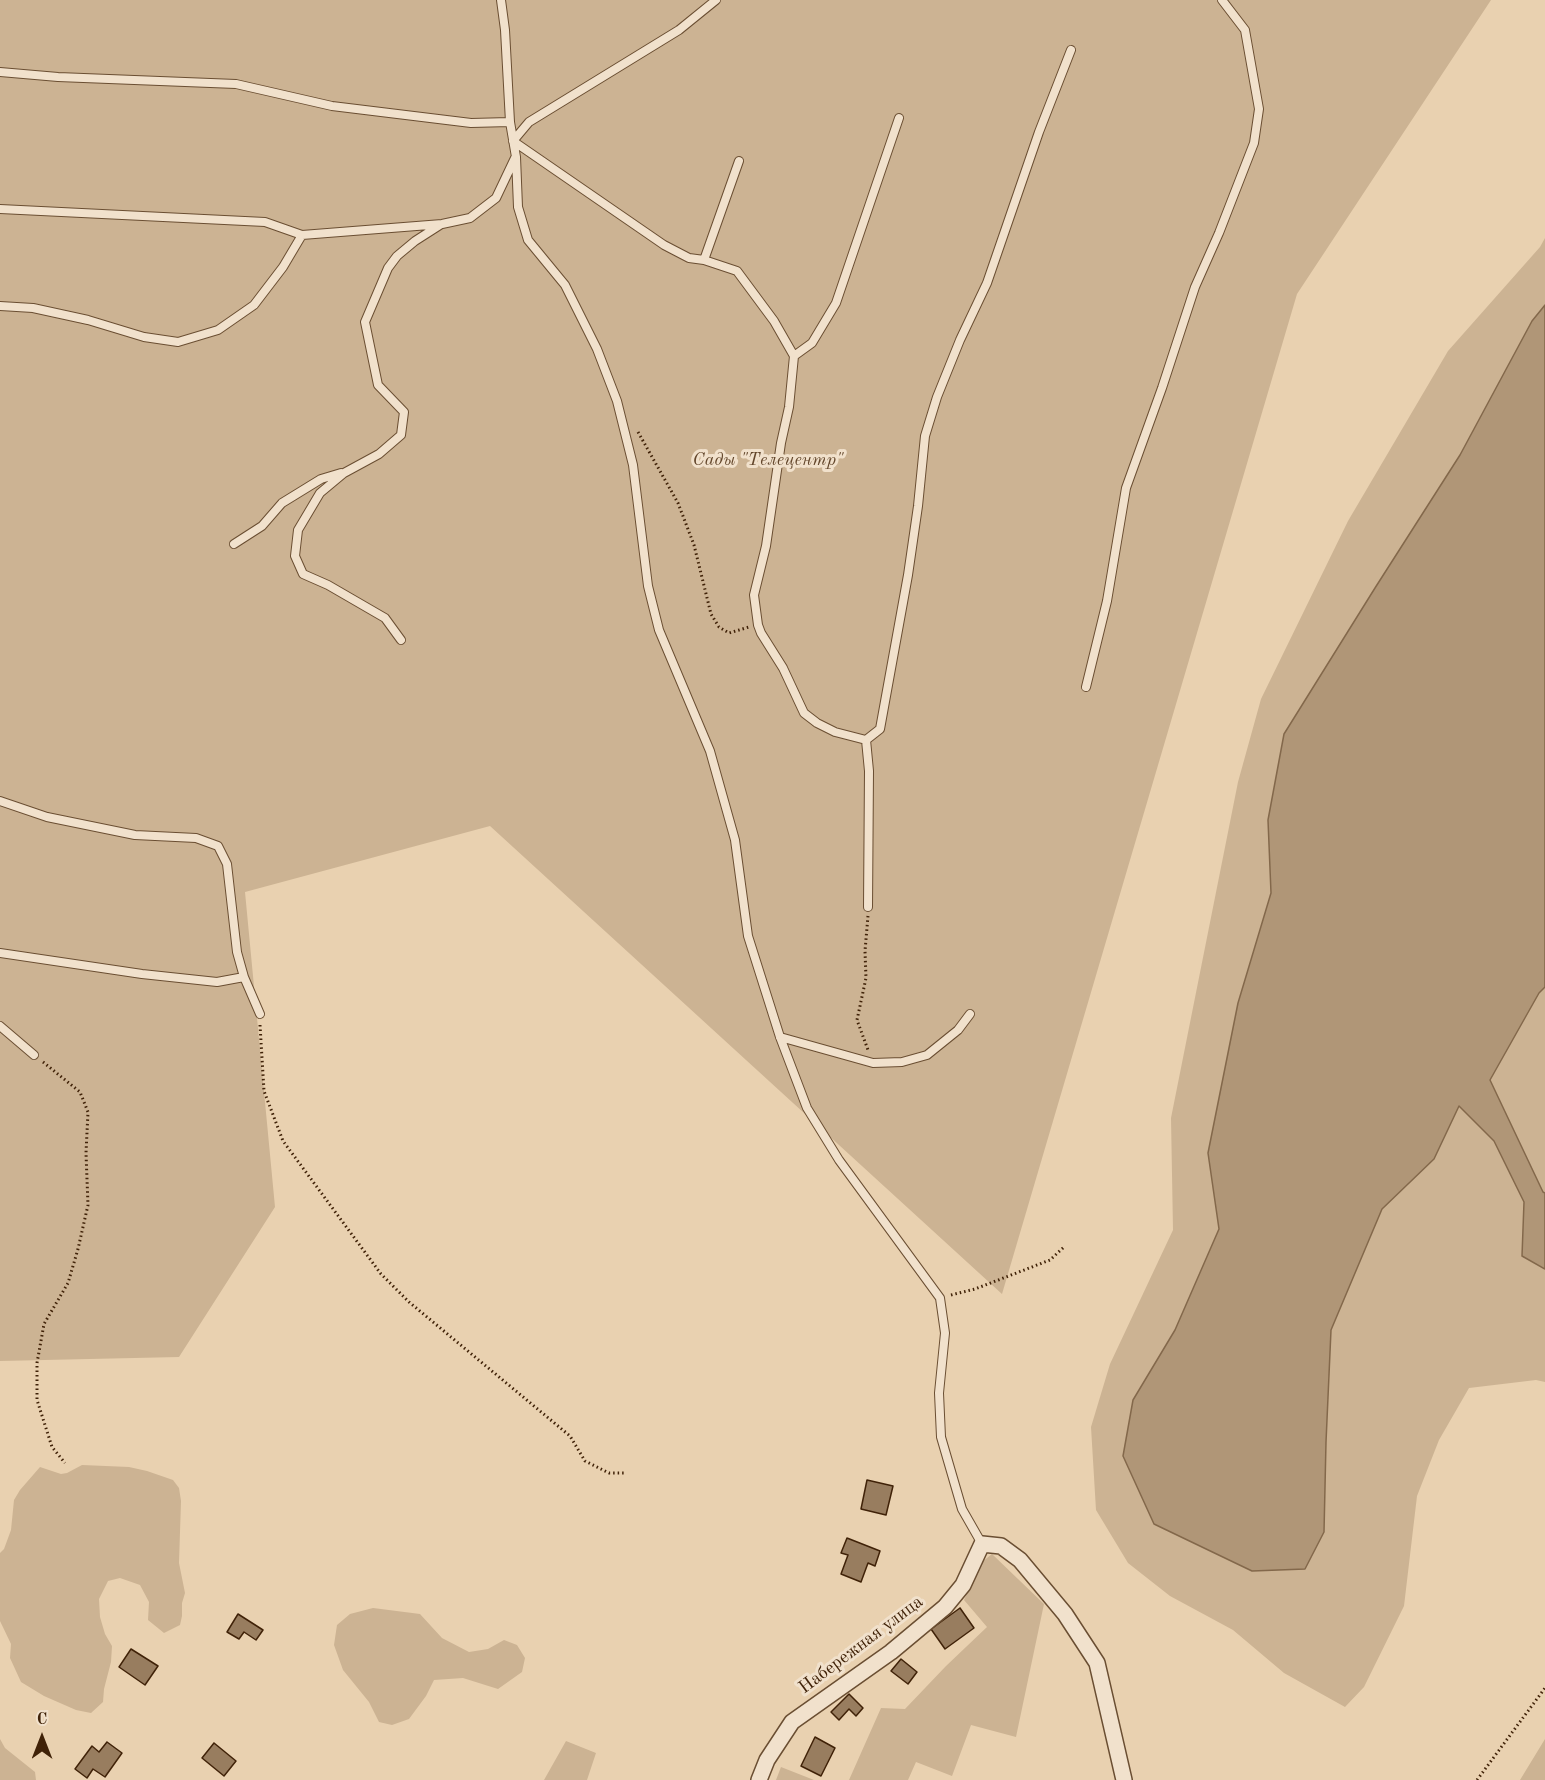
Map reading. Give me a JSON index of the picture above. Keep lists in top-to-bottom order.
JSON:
{
  "streets": {
    "street": ["Набережная улица"]
  },
  "parks": ["Сады \"Телецентр\""],
  "north": "top"
}
